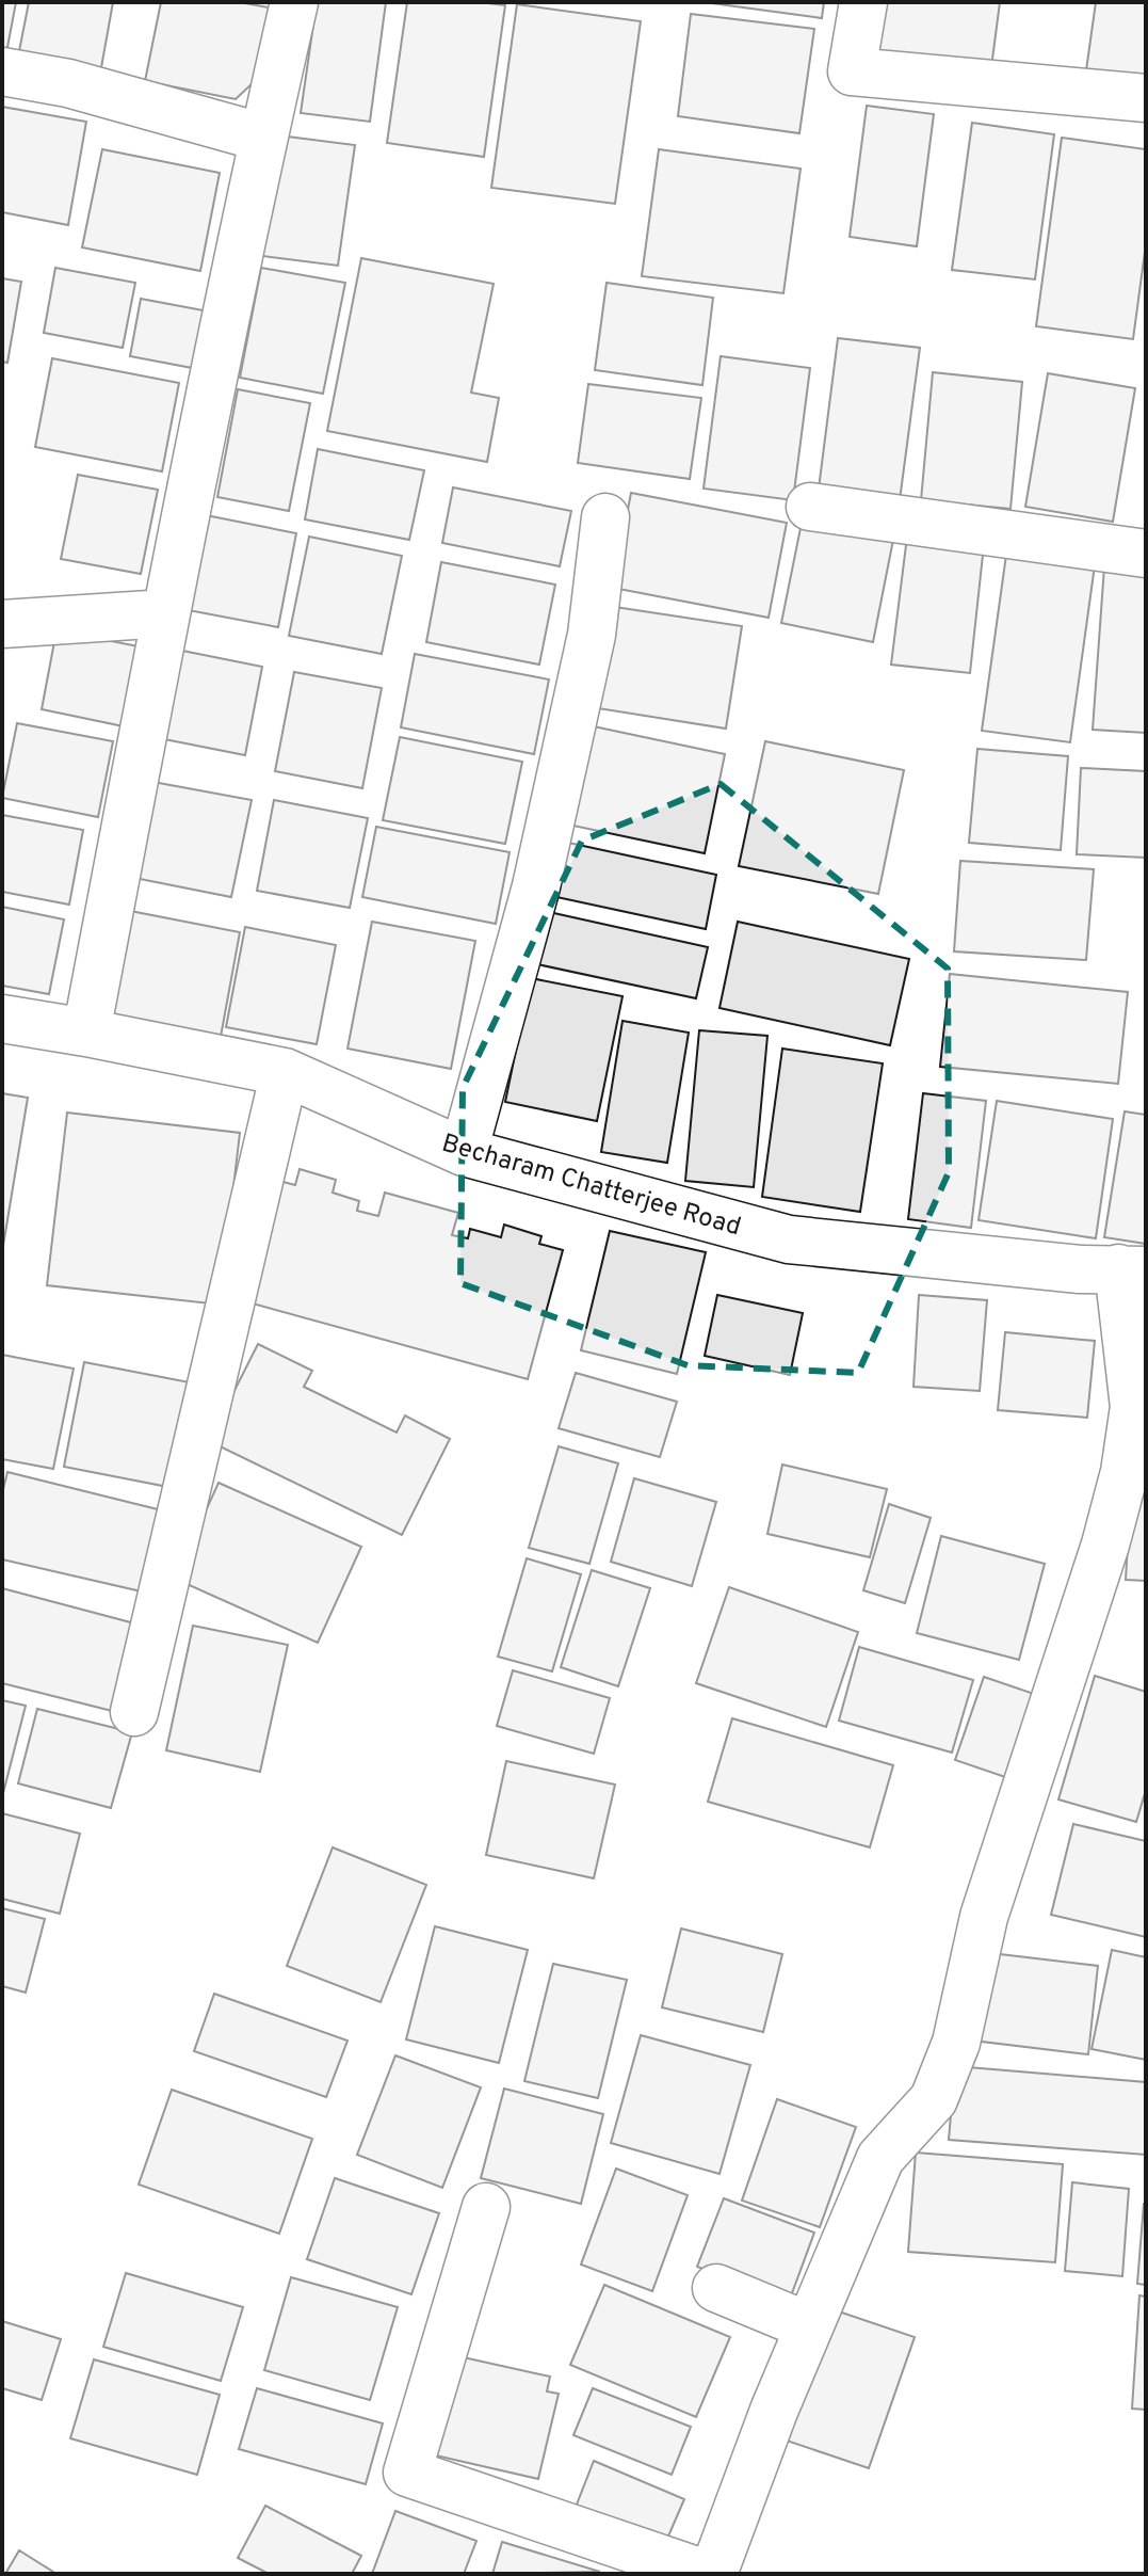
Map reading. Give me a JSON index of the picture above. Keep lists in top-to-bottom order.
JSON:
{
  "streets": {
    "street": ["Becharam Chatterjee Road"]
  }
}
